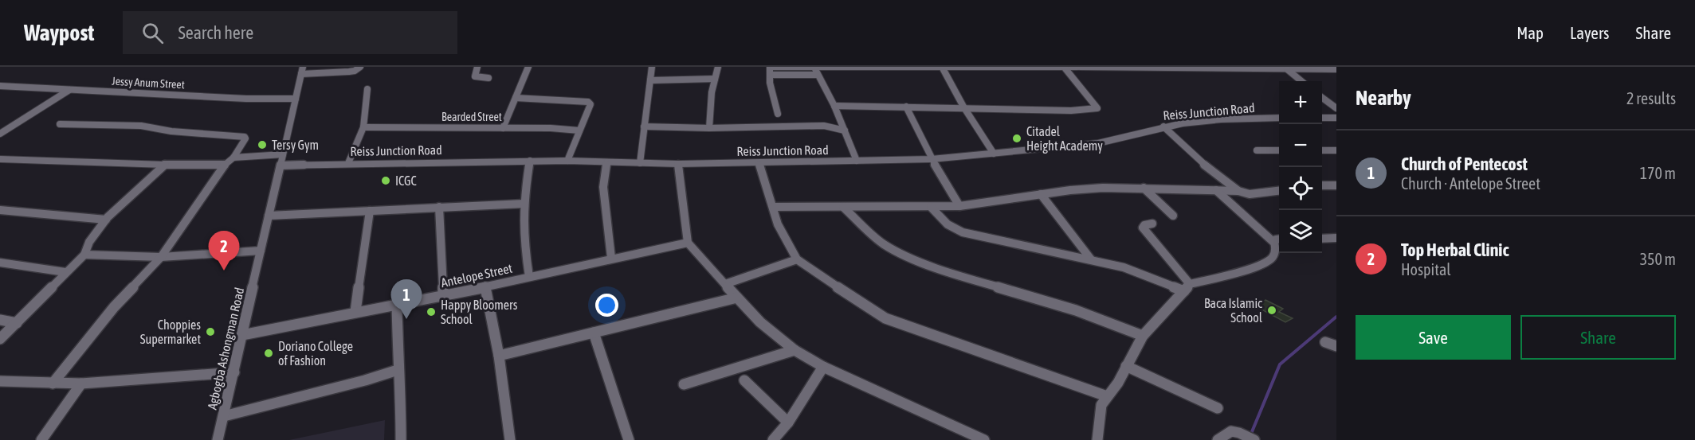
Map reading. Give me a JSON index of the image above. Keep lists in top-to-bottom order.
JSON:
{
  "streets": {
    "street": [
      "Jessy Anum Street",
      "Reiss Junction Road",
      "Bearded Street",
      "Antelope Street",
      "Agbogba Ashongman Road"
    ]
  },
  "crossings": [
    ["Jessy Anum Street", "Agbogba Ashongman Road"],
    ["Reiss Junction Road", "Agbogba Ashongman Road"],
    ["Antelope Street", "Agbogba Ashongman Road"]
  ],
  "places": [
    "Citadel Height Academy",
    "Tersy Gym",
    "ICGC",
    "Baca Islamic School",
    "Happy Bloomers School",
    "Choppies Supermarket",
    "Doriano College of Fashion"
  ],
  "page": {
    "header": "Waypost",
    "search": "Search here",
    "nav": ["Map", "Layers", "Share"],
    "heading": ["Nearby", "2 results"],
    "map_buttons": ["+", "−"],
    "list": [
      {
        "mark": "1",
        "name": "Church of Pentecost",
        "note": "Church · Antelope Street",
        "value": "170 m"
      },
      {
        "mark": "2",
        "name": "Top Herbal Clinic",
        "note": "Hospital",
        "value": "350 m"
      }
    ],
    "pins": ["2", "1"],
    "buttons": ["Save", "Share"]
  }
}
